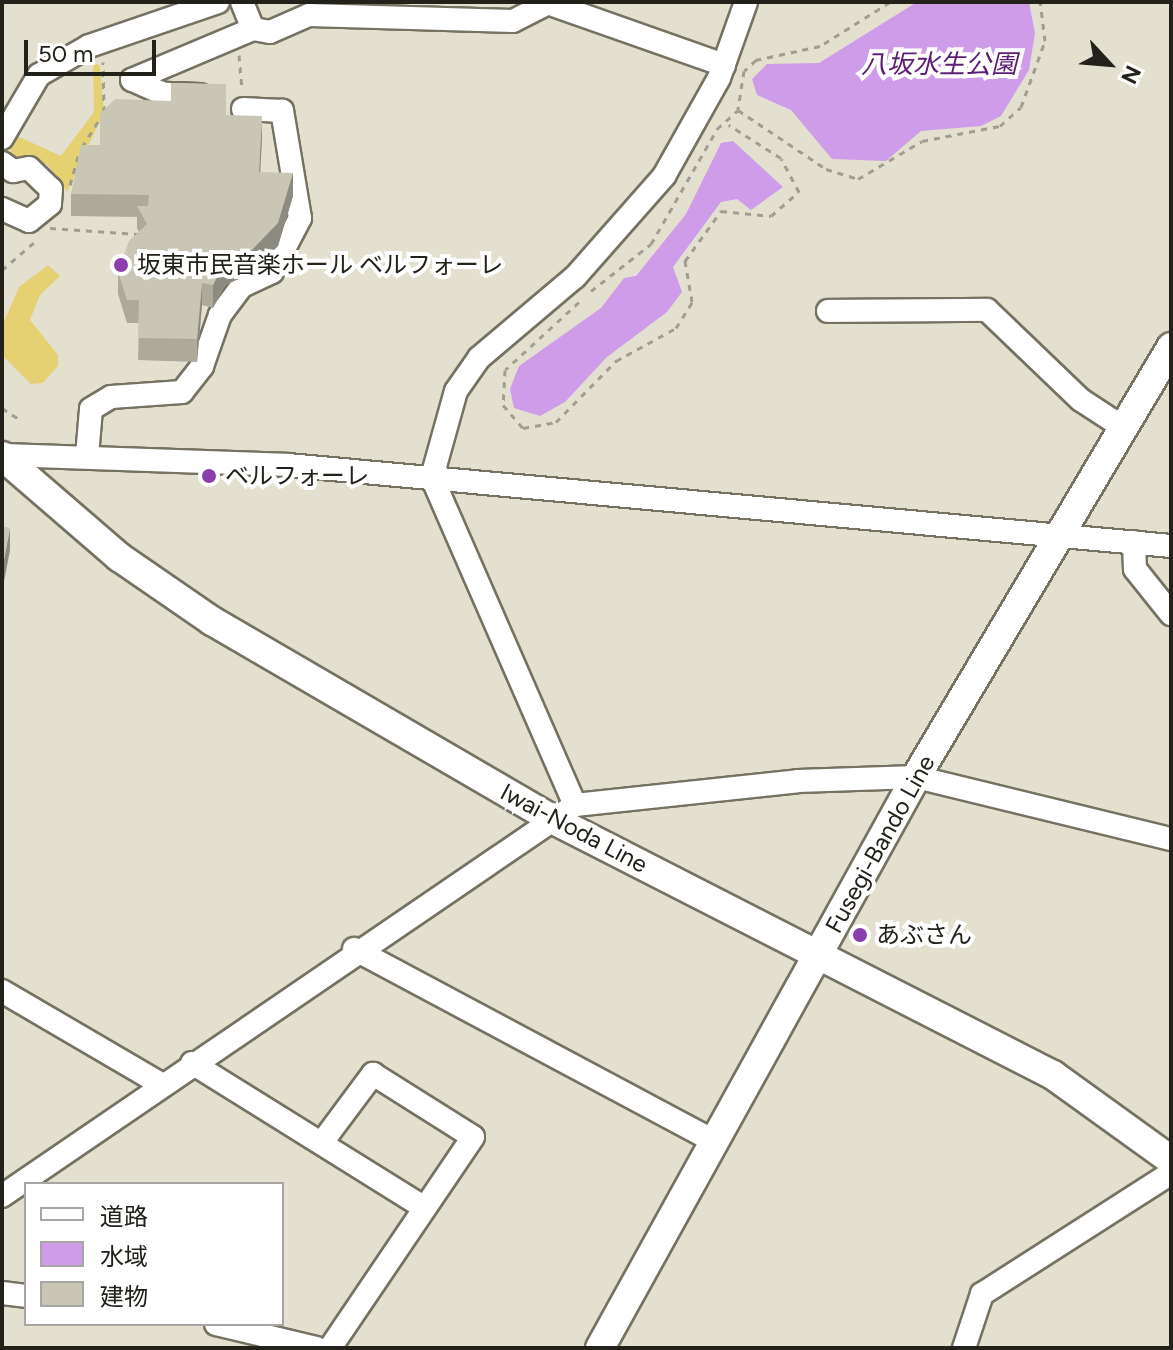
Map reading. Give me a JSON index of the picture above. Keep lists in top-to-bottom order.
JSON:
{
  "streets": {
    "main road": ["Iwai-Noda Line", "Fusegi-Bando Line"]
  },
  "crossings": [
    ["Iwai-Noda Line", "Fusegi-Bando Line"]
  ],
  "water": ["八坂水生公園"],
  "places": ["坂東市民音楽ホール ベルフォーレ", "ベルフォーレ", "あぶさん"],
  "legend": ["道路", "水域", "建物"],
  "scale_bar": "50 m",
  "north": "bottom right"
}
